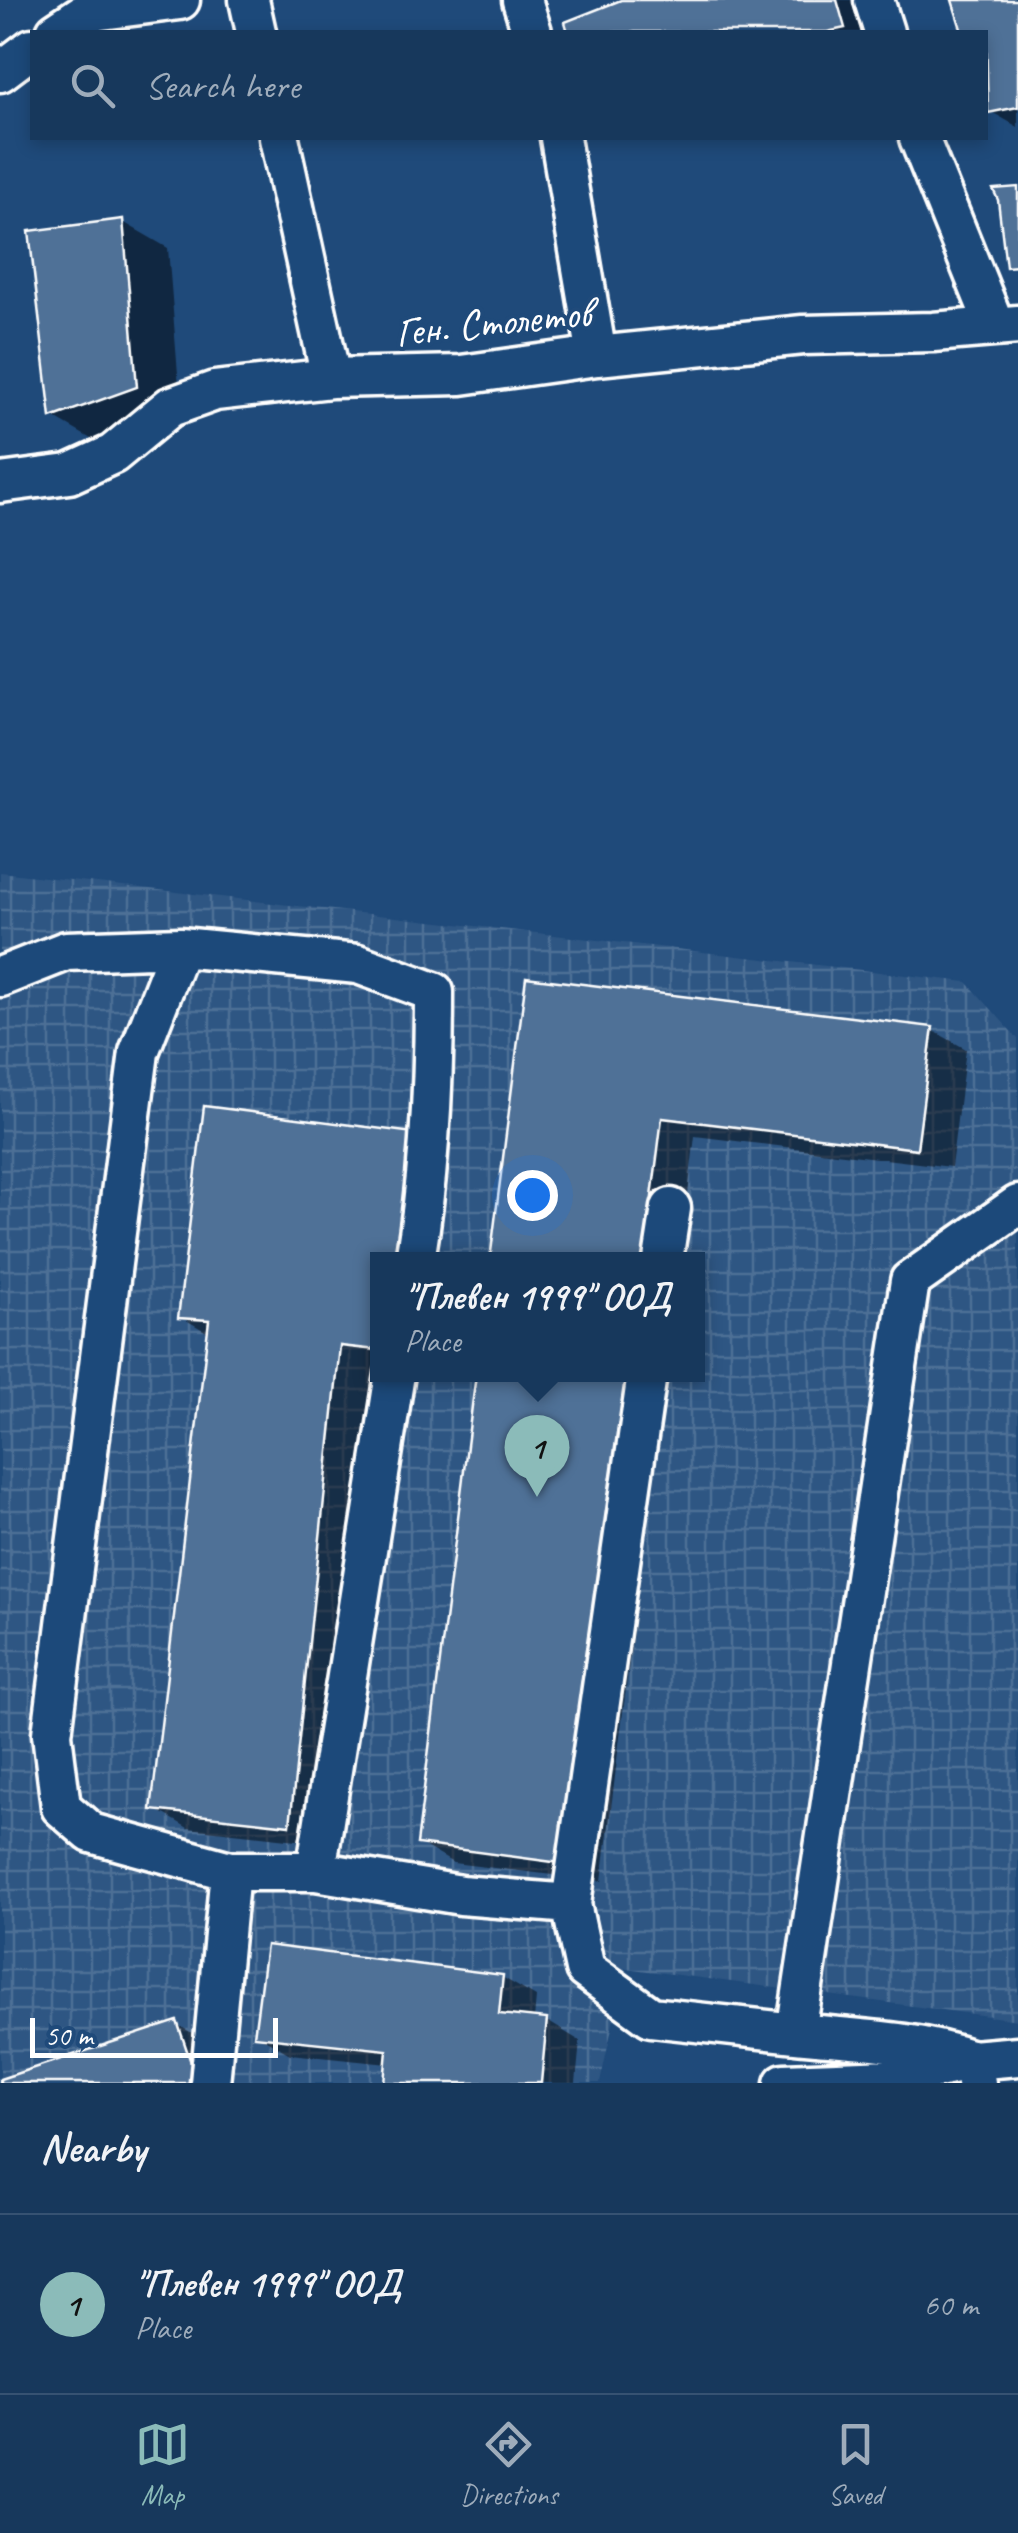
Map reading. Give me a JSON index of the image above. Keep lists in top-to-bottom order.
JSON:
{
  "streets": {
    "street": ["Ген. Столетов"]
  },
  "scale_bar": "50 m",
  "page": {
    "search": "Search here",
    "popup": ["\"Плевен 1999\" ООД", "Place"],
    "pins": "1",
    "scale": "50 m",
    "heading": "Nearby",
    "list": [
      {
        "mark": "1",
        "name": "\"Плевен 1999\" ООД",
        "note": "Place",
        "value": "60 m"
      }
    ],
    "nav": ["Map", "Directions", "Saved"]
  }
}
